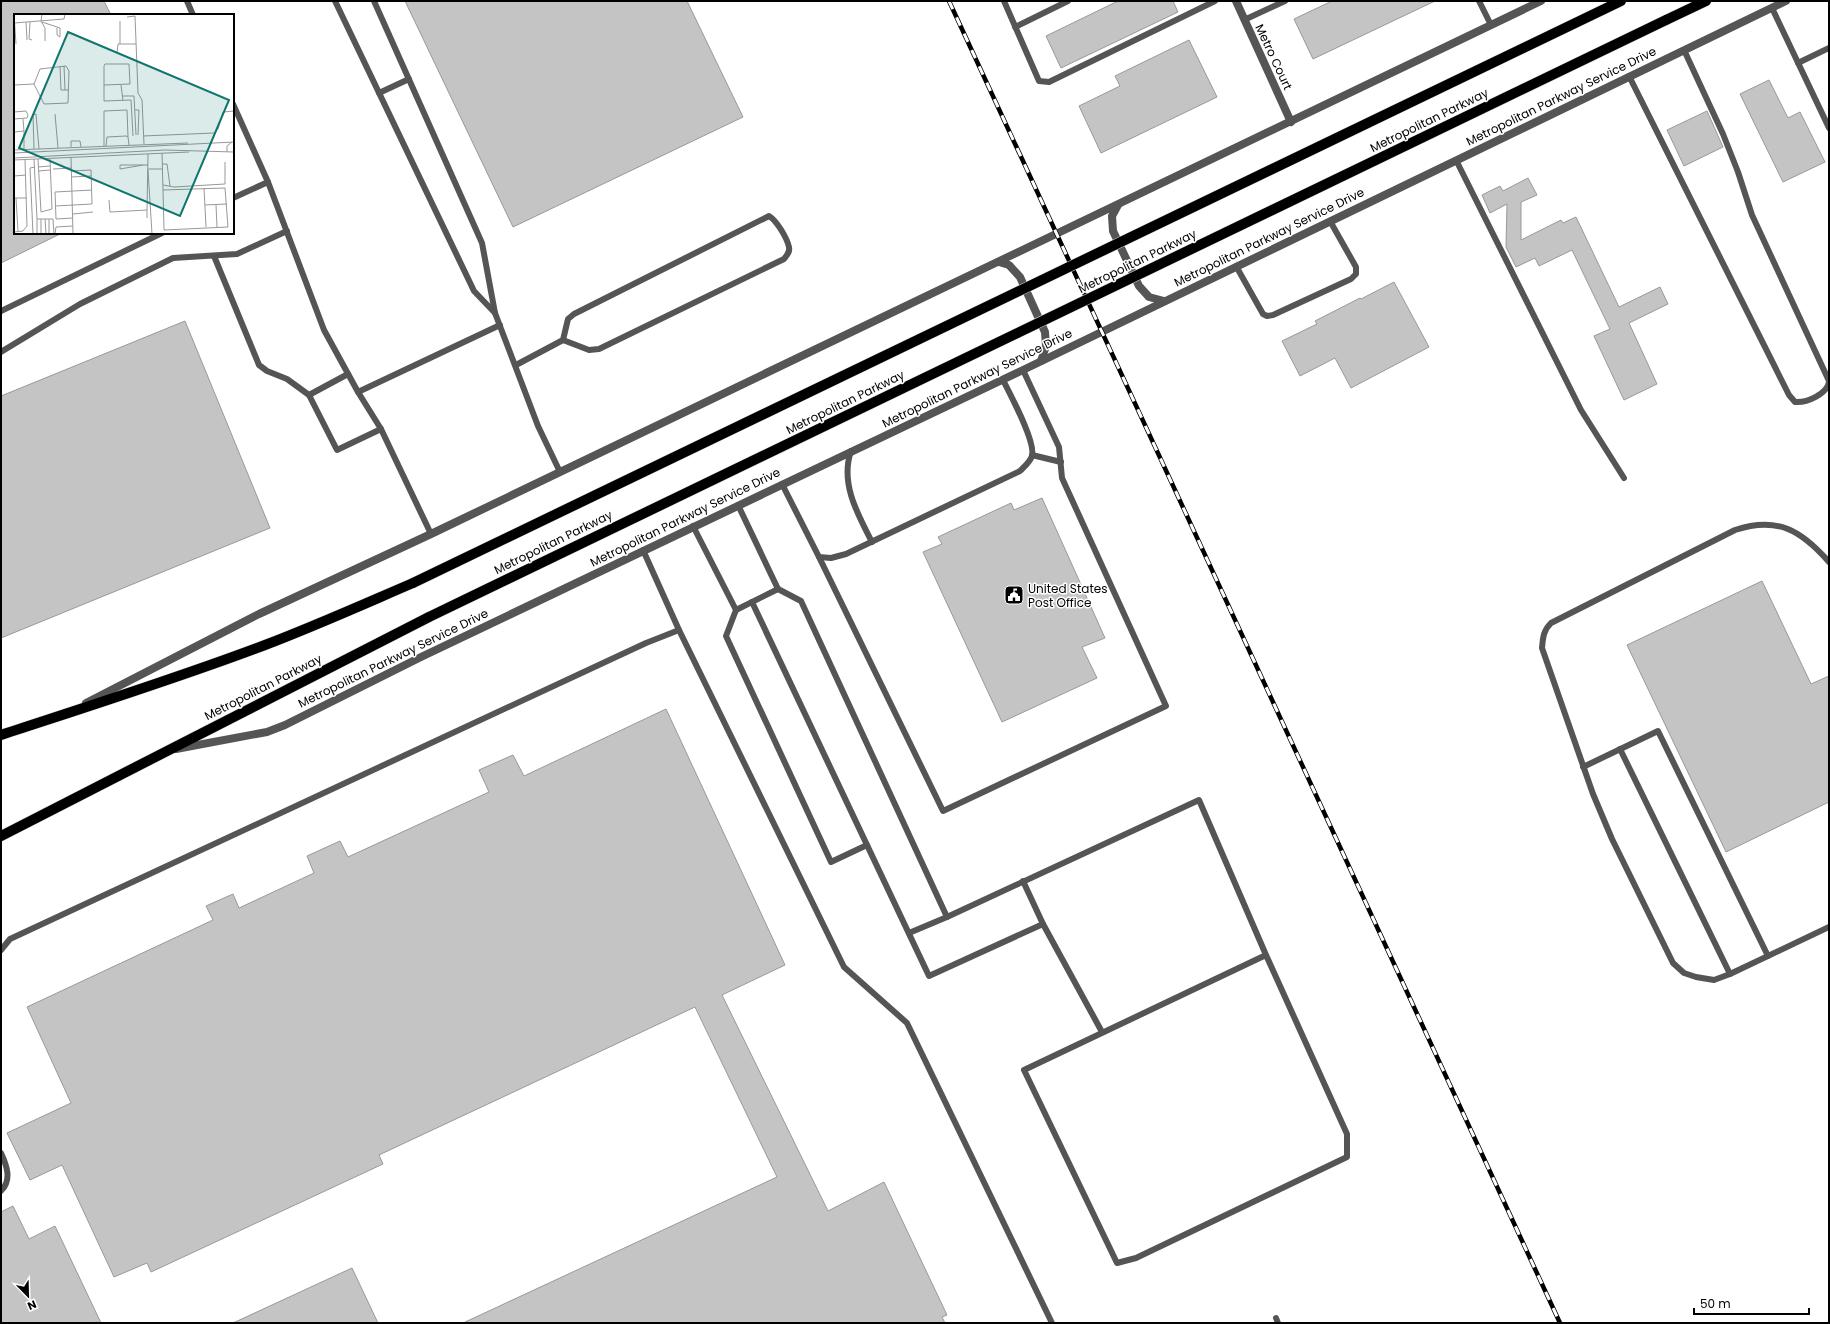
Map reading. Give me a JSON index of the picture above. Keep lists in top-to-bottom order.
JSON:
{
  "streets": {
    "main road": ["Metropolitan Parkway"],
    "street": ["Metro Court", "Metropolitan Parkway Service Drive"]
  },
  "crossings": [
    ["Metropolitan Parkway Service Drive", "Metropolitan Parkway"]
  ],
  "places": {
    "public building": ["United States Post Office"]
  },
  "scale_bar": "50 m",
  "north": "bottom right"
}
